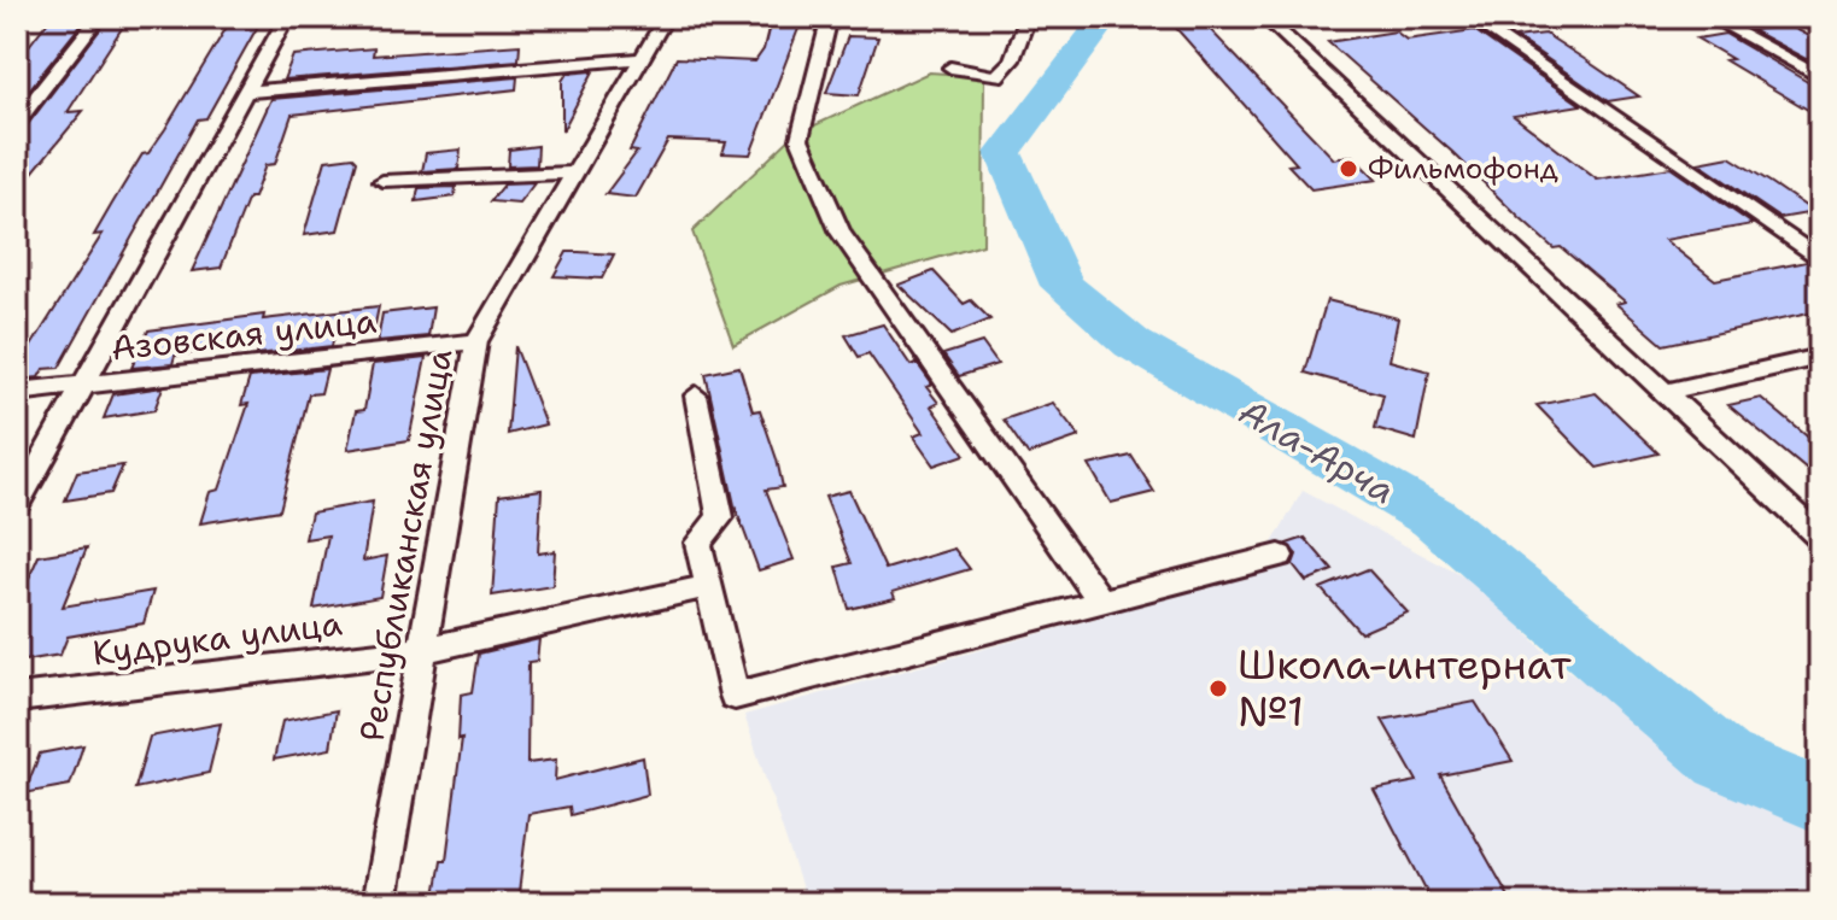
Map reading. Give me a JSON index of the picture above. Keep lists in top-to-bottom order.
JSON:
{
  "streets": {
    "street": ["Азовская улица", "Республиканская улица", "Кудрука улица"]
  },
  "crossings": [
    ["Азовская улица", "Республиканская улица"],
    ["Республиканская улица", "Кудрука улица"]
  ],
  "water": ["Ала-Арча"],
  "places": ["Фильмофонд", "Школа-интернат №1"]
}
